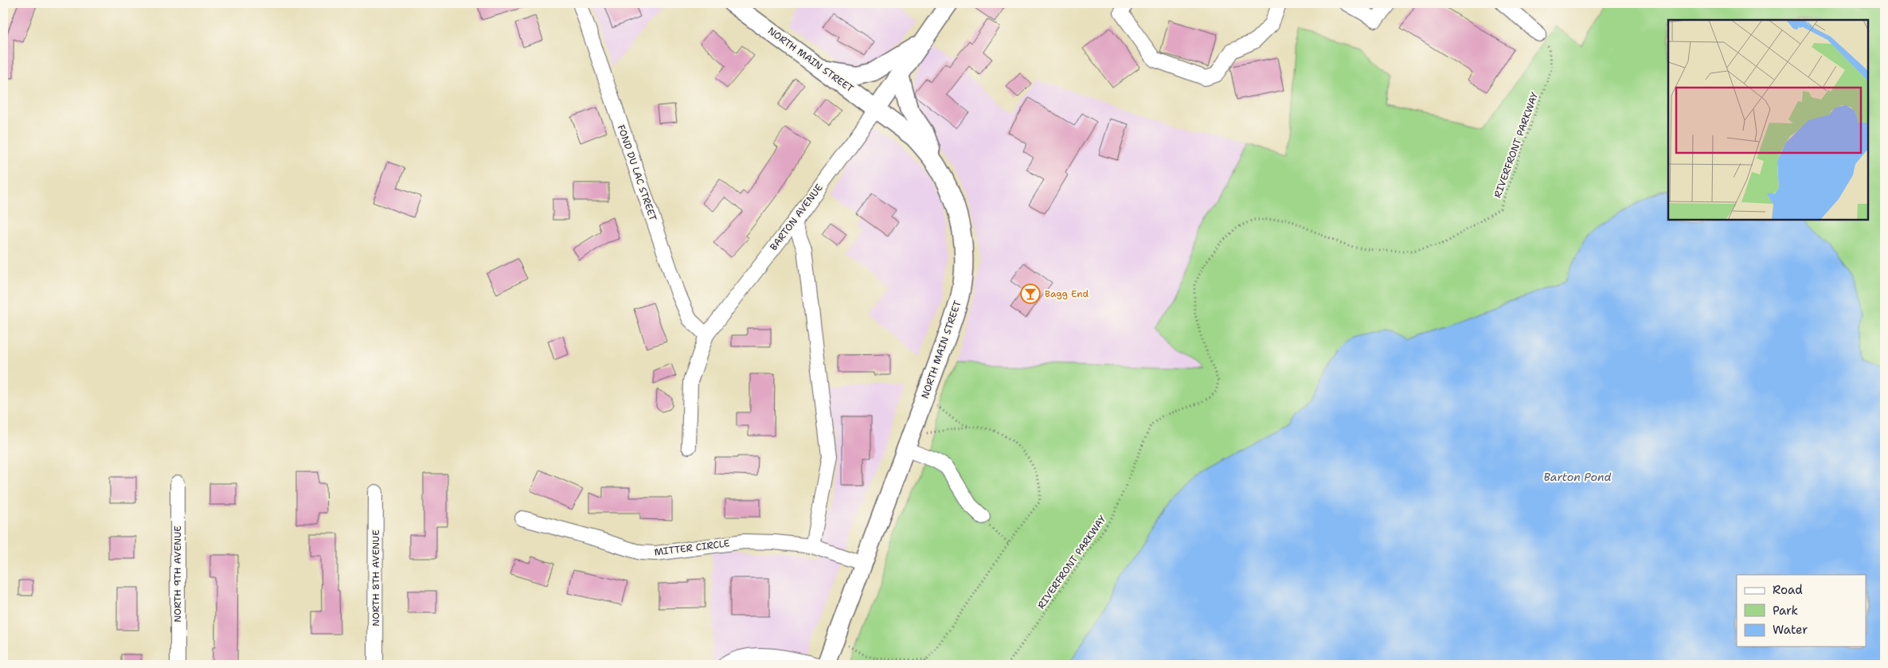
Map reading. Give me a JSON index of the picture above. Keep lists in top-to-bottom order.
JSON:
{
  "streets": {
    "main road": ["NORTH MAIN STREET", "BARTON AVENUE"],
    "street": [
      "FOND DU LAC STREET",
      "MITTER CIRCLE",
      "NORTH 9TH AVENUE",
      "NORTH 8TH AVENUE"
    ],
    "path": ["RIVERFRONT PARKWAY"]
  },
  "crossings": [
    ["NORTH MAIN STREET", "BARTON AVENUE"],
    ["NORTH MAIN STREET", "MITTER CIRCLE"],
    ["FOND DU LAC STREET", "BARTON AVENUE"]
  ],
  "water": ["Barton Pond"],
  "places": {
    "bar": ["Bagg End"]
  },
  "legend": ["Road", "Park", "Water"]
}
